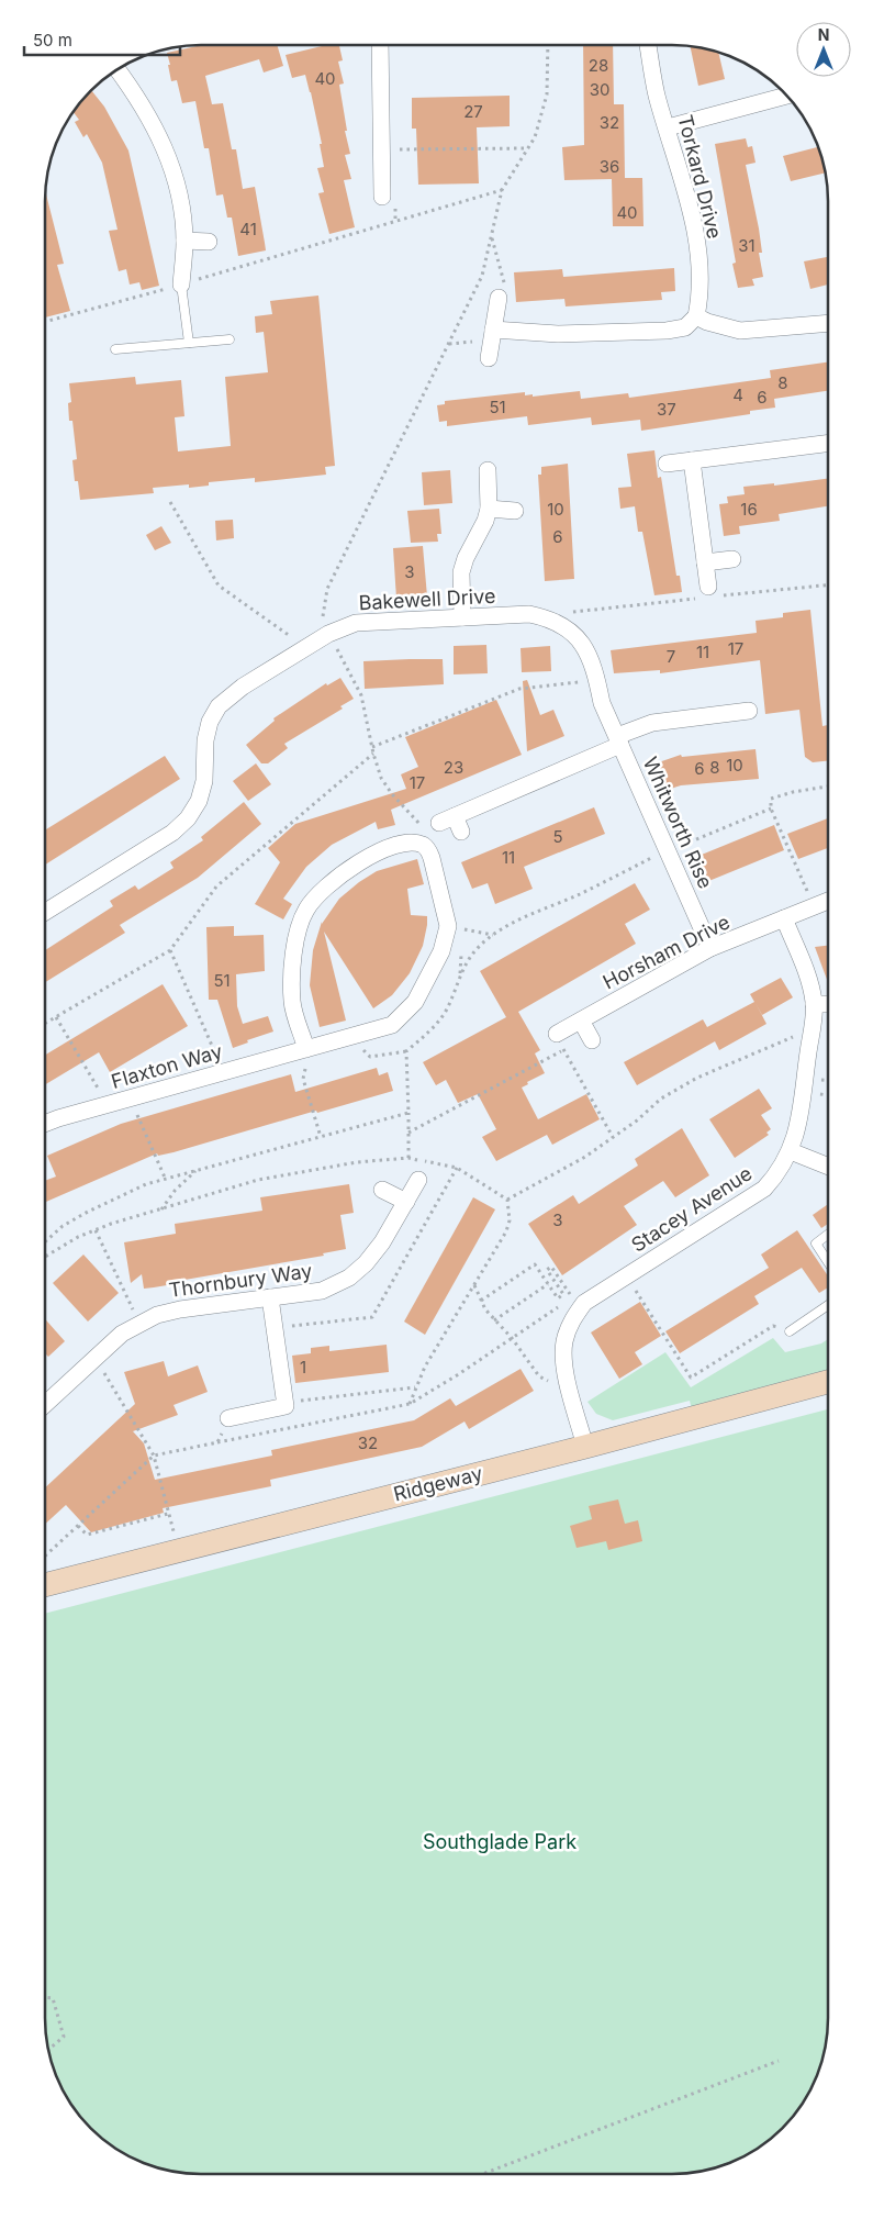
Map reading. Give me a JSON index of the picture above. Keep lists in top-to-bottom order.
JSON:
{
  "streets": {
    "street": [
      "Torkard Drive",
      "Bakewell Drive",
      "Whitworth Rise",
      "Horsham Drive",
      "Flaxton Way",
      "Stacey Avenue",
      "Thornbury Way",
      "Ridgeway"
    ]
  },
  "crossings": [
    ["Bakewell Drive", "Whitworth Rise"],
    ["Whitworth Rise", "Horsham Drive"],
    ["Horsham Drive", "Stacey Avenue"],
    ["Stacey Avenue", "Ridgeway"]
  ],
  "parks": ["Southglade Park"],
  "house_numbers": [
    "28",
    "40",
    "30",
    "27",
    "32",
    "36",
    "40",
    "41",
    "31",
    "8",
    "4",
    "6",
    "51",
    "37",
    "10",
    "16",
    "6",
    "3",
    "17",
    "11",
    "7",
    "10",
    "23",
    "8",
    "6",
    "17",
    "5",
    "11",
    "51",
    "3",
    "1",
    "32"
  ],
  "scale_bar": "50 m",
  "north": "top"
}
